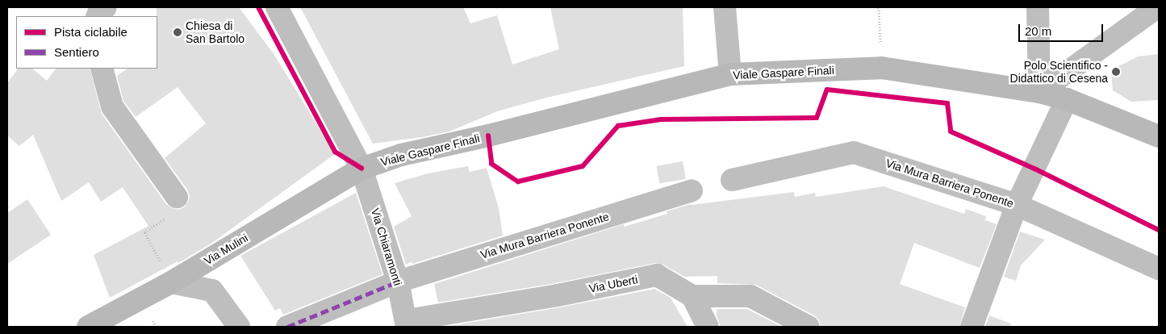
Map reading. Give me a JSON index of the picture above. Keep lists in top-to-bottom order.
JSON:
{
  "streets": {
    "street": [
      "Viale Gaspare Finali",
      "Via Mura Barriera Ponente",
      "Via Chiaramonti",
      "Via Mulini",
      "Via Uberti"
    ]
  },
  "crossings": [
    ["Viale Gaspare Finali", "Via Chiaramonti"],
    ["Viale Gaspare Finali", "Via Mulini"],
    ["Via Mura Barriera Ponente", "Via Chiaramonti"],
    ["Via Chiaramonti", "Via Mulini"],
    ["Via Chiaramonti", "Via Uberti"]
  ],
  "places": ["Chiesa di San Bartolo", "Polo Scientifico - Didattico di Cesena"],
  "legend": ["Pista ciclabile", "Sentiero"],
  "scale_bar": "20 m"
}
